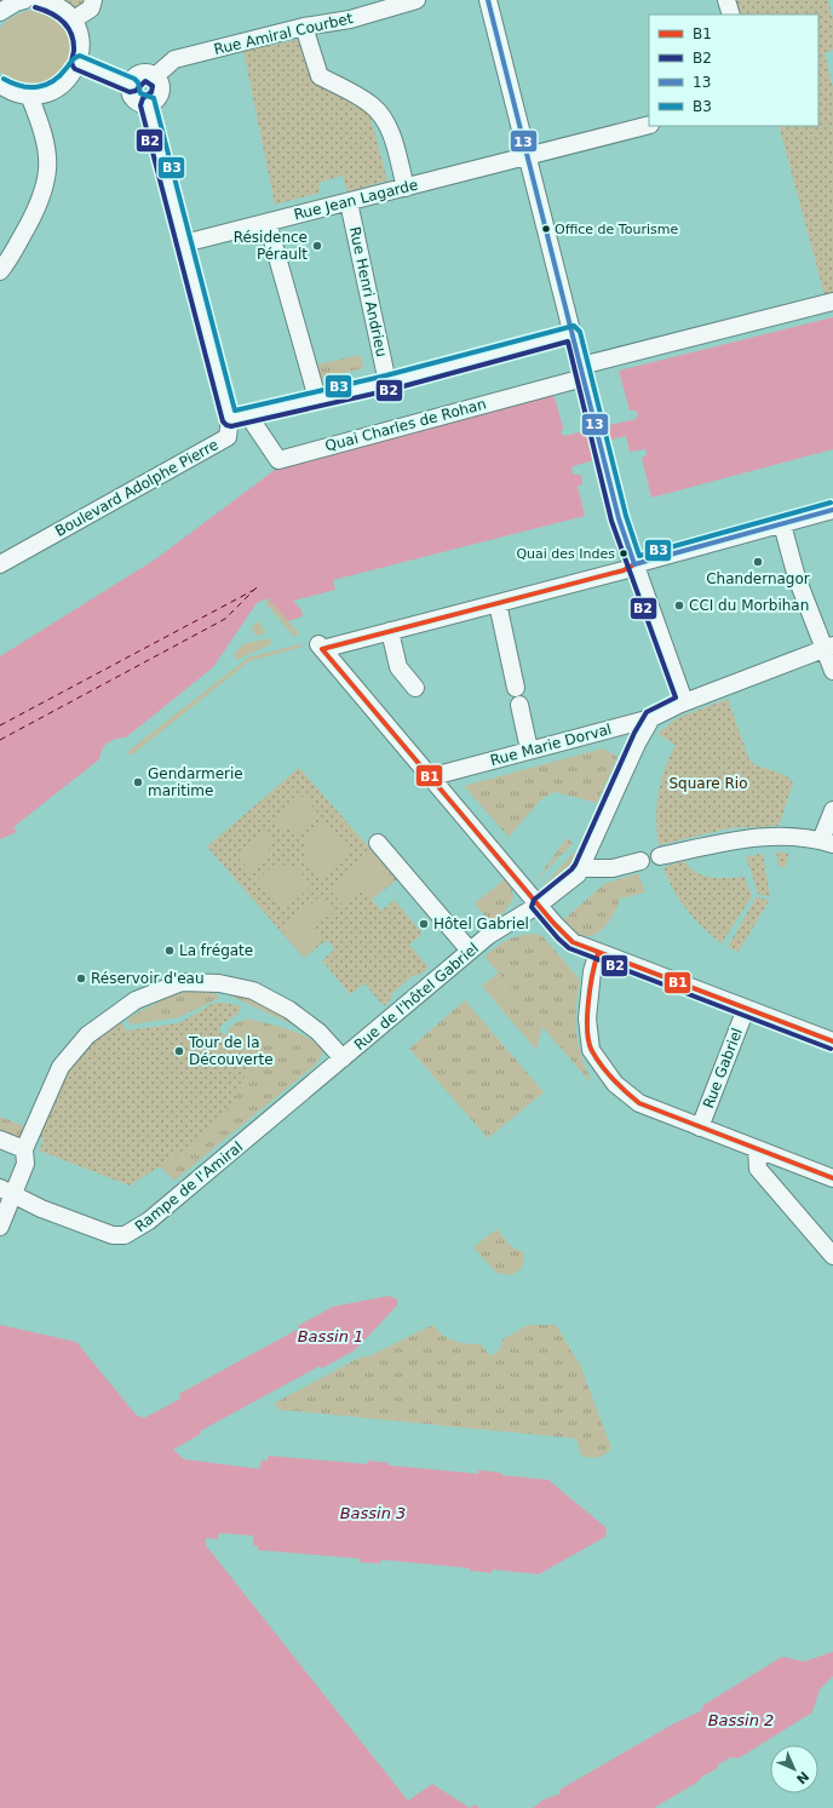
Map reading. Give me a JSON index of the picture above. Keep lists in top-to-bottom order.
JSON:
{
  "streets": {
    "street": [
      "Rue Amiral Courbet",
      "Rue Jean Lagarde",
      "Rue Henri Andrieu",
      "Quai Charles de Rohan",
      "Boulevard Adolphe Pierre",
      "Rue Marie Dorval",
      "Rue de l'hôtel Gabriel",
      "Rue Gabriel",
      "Rampe de l'Amiral"
    ]
  },
  "crossings": [
    ["Rue Jean Lagarde", "Rue Henri Andrieu"],
    ["Rue de l'hôtel Gabriel", "Rampe de l'Amiral"]
  ],
  "water": ["Bassin 1", "Bassin 3", "Bassin 2"],
  "parks": ["Square Rio"],
  "places": [
    "Office de Tourisme",
    "Résidence Pérault",
    "Quai des Indes",
    "Chandernagor",
    "CCI du Morbihan",
    "Gendarmerie maritime",
    "Hôtel Gabriel",
    "La frégate",
    "Réservoir d'eau",
    "Tour de la Découverte"
  ],
  "lines": [
    "transit line 13",
    "transit line B2",
    "transit line B3",
    "transit line B1"
  ],
  "legend": [
    "B1",
    "B2",
    "13",
    "B3"
  ],
  "north": "bottom right"
}
